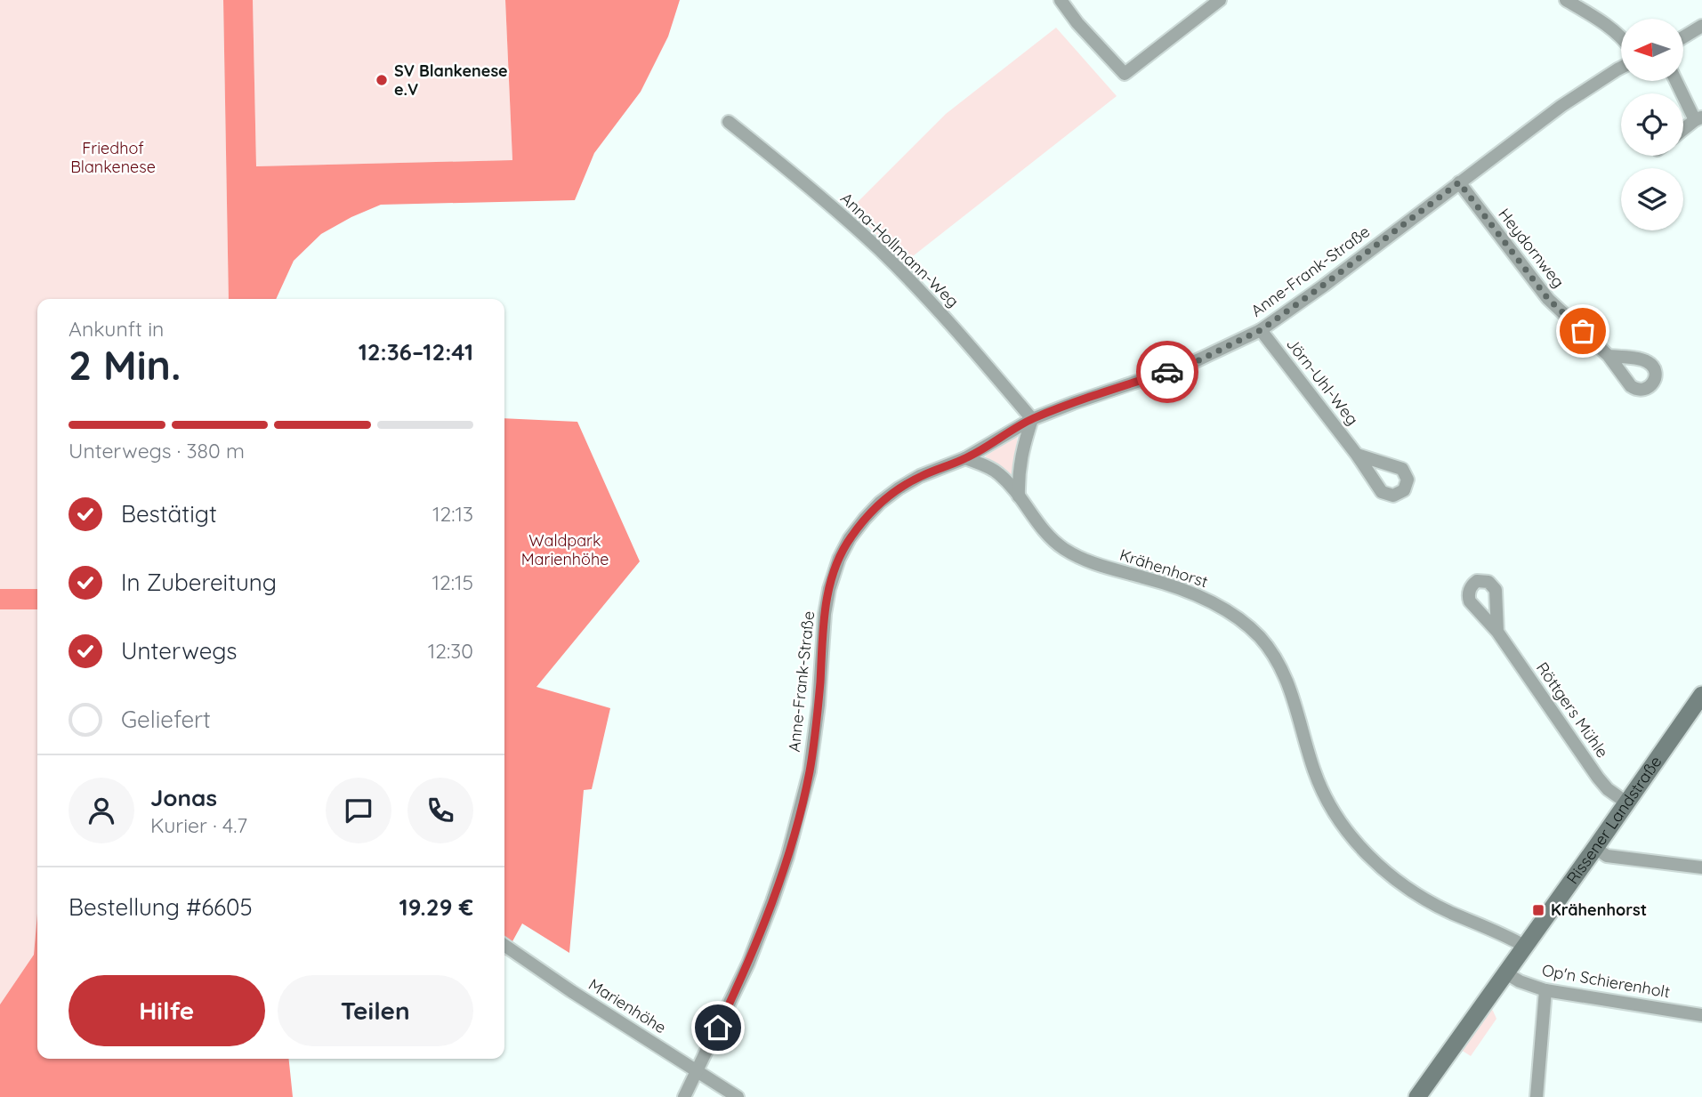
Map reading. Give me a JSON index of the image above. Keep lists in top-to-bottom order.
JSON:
{
  "streets": {
    "main road": ["Rissener Landstraße"],
    "street": [
      "Heydornweg",
      "Anna-Hollmann-Weg",
      "Anne-Frank-Straße",
      "Jörn-Uhl-Weg",
      "Krähenhorst",
      "Röttgers Mühle",
      "Op'n Schierenholt",
      "Marienhöhe"
    ]
  },
  "crossings": [
    ["Heydornweg", "Anne-Frank-Straße"],
    ["Anna-Hollmann-Weg", "Anne-Frank-Straße"],
    ["Anne-Frank-Straße", "Jörn-Uhl-Weg"],
    ["Anne-Frank-Straße", "Krähenhorst"],
    ["Anne-Frank-Straße", "Marienhöhe"],
    ["Krähenhorst", "Rissener Landstraße"],
    ["Röttgers Mühle", "Rissener Landstraße"],
    ["Rissener Landstraße", "Op'n Schierenholt"]
  ],
  "parks": ["Friedhof Blankenese", "Waldpark Marienhöhe"],
  "places": {
    "other": ["SV Blankenese e.V"],
    "transit": ["Krähenhorst"]
  },
  "north": "left",
  "page": {
    "heading": ["2 Min.", "Ankunft in", "12:36–12:41"],
    "panel": [
      "Jonas",
      "Kurier · 4.7",
      "Bestellung #6605",
      "19.29 €"
    ],
    "bar": "Unterwegs · 380 m",
    "list": [
      ["Bestätigt", "12:13"],
      ["In Zubereitung", "12:15"],
      ["Unterwegs", "12:30"],
      "Geliefert"
    ],
    "buttons": ["Hilfe", "Teilen"]
  }
}
